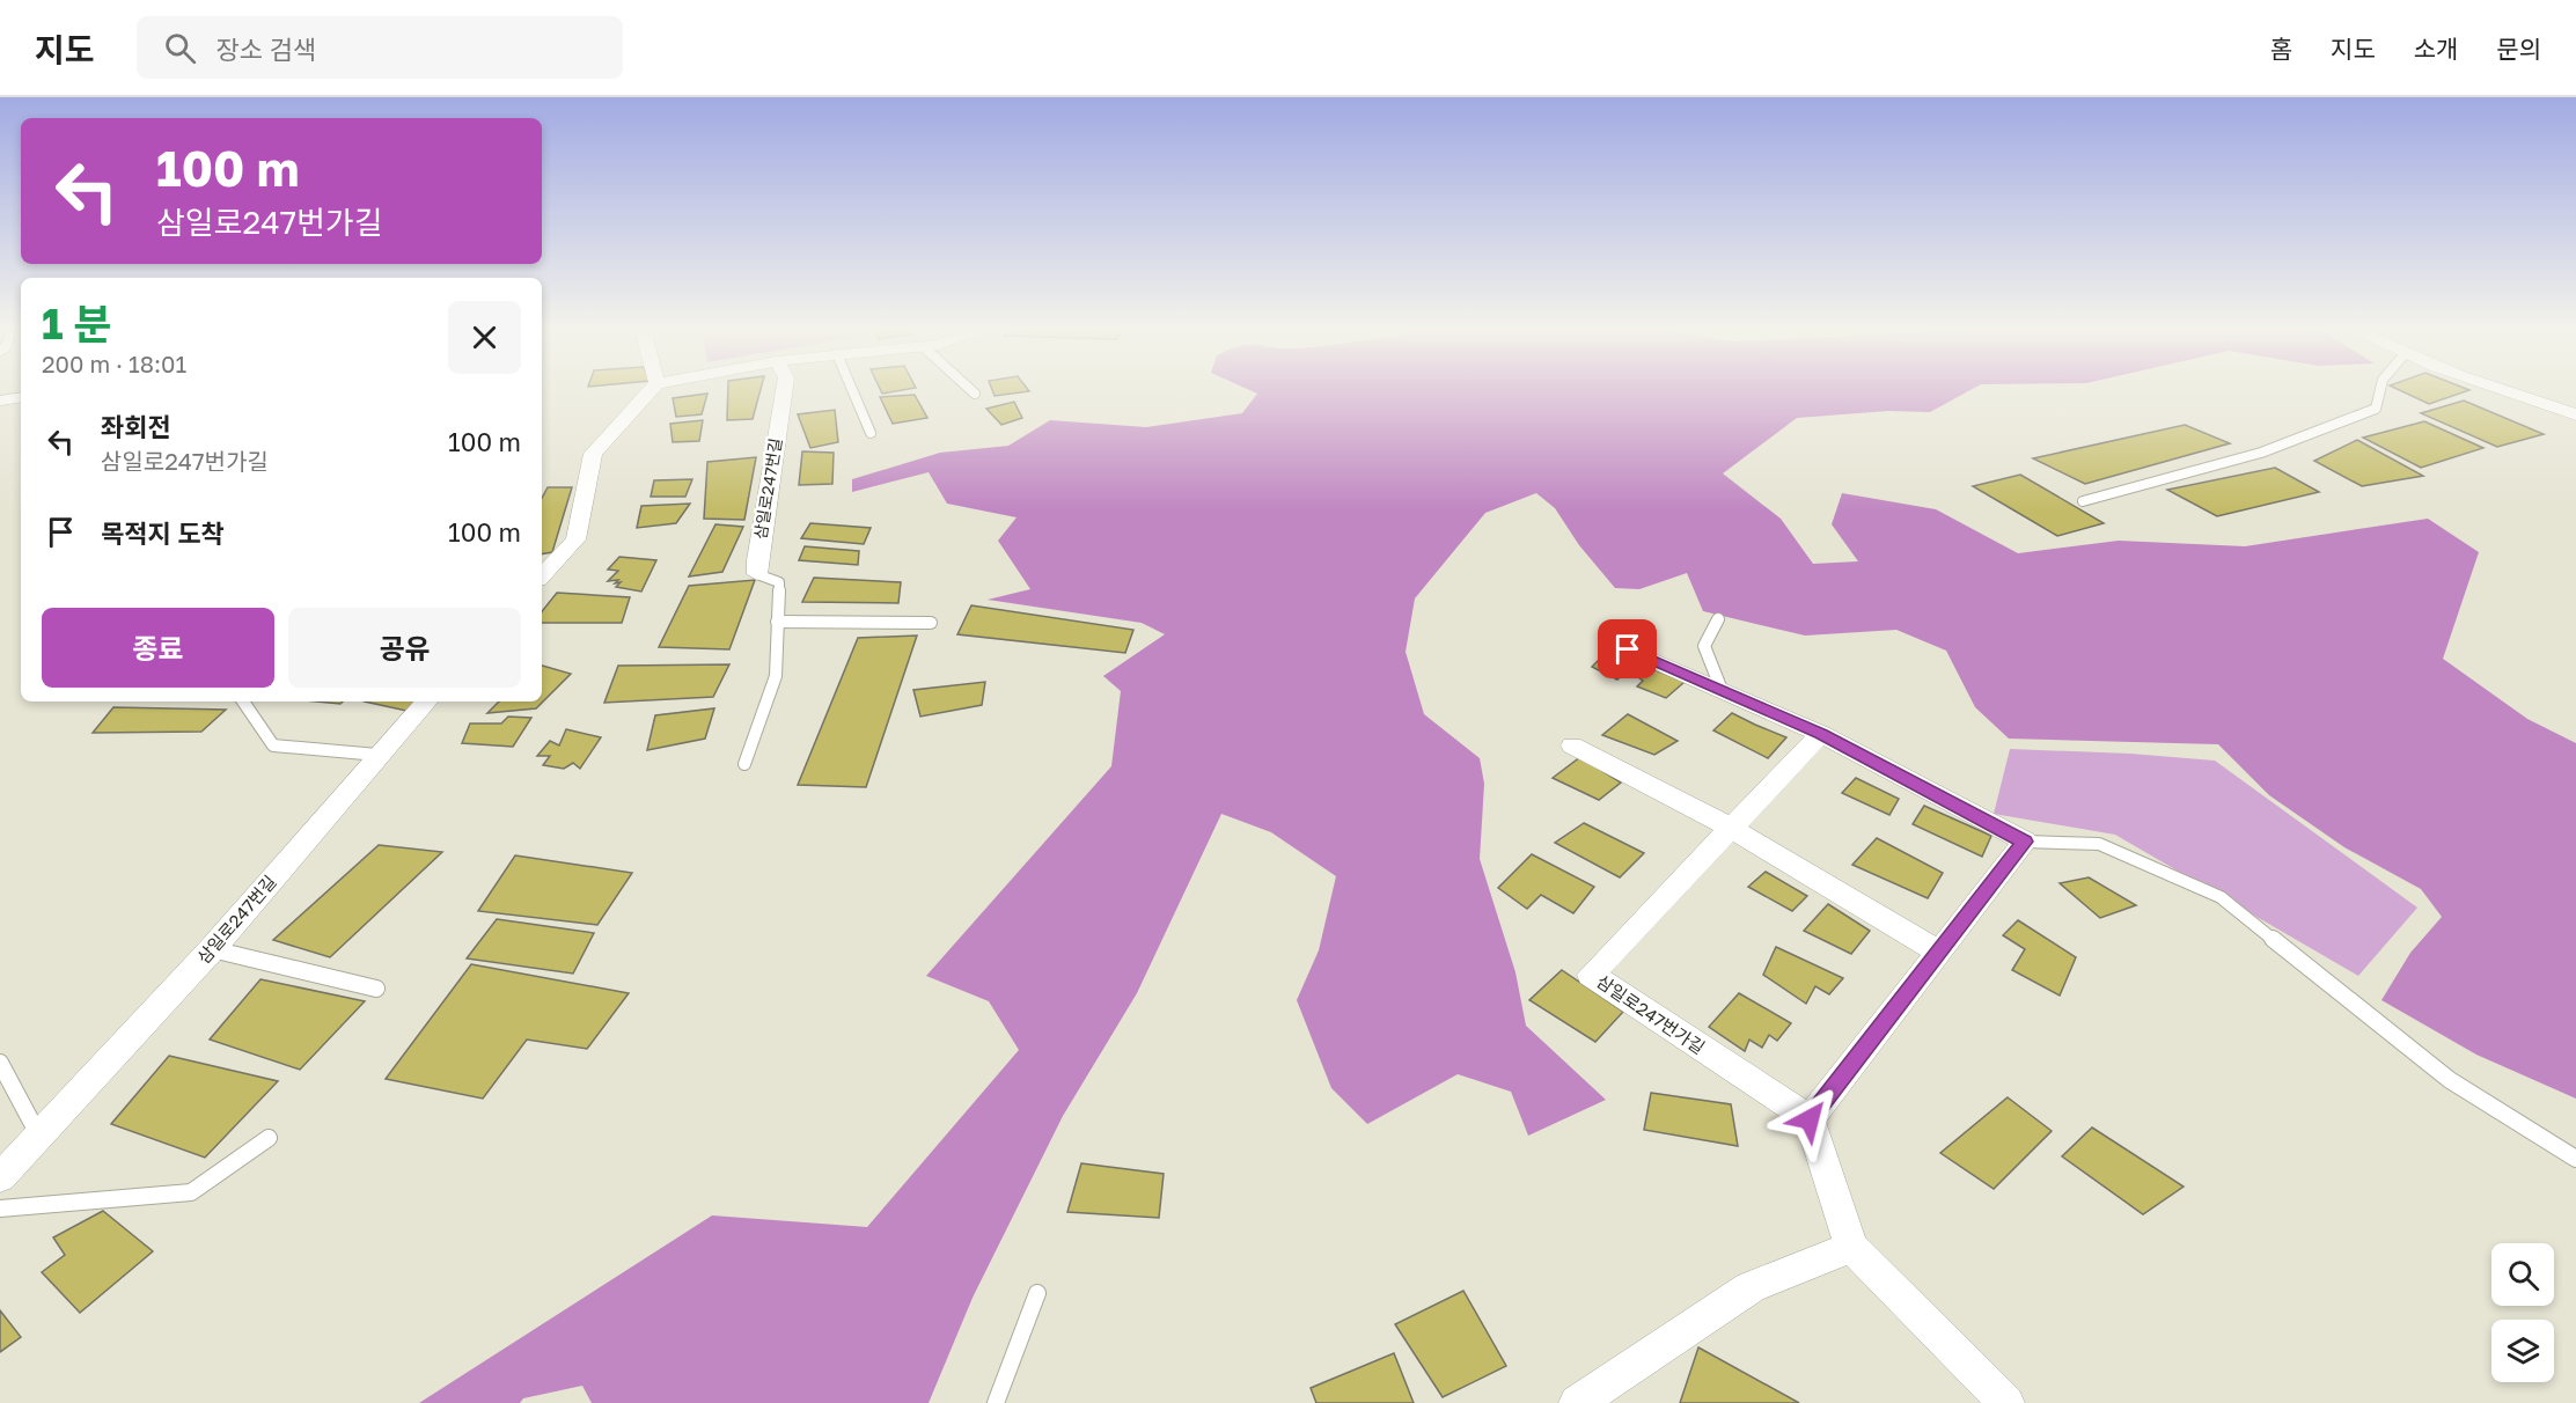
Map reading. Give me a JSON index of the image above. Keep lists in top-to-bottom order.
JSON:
{
  "streets": {
    "street": ["삼일로247번길", "삼일로247번가길"]
  },
  "page": {
    "header": "지도",
    "search": "장소 검색",
    "nav": [
      "홈",
      "지도",
      "소개",
      "문의"
    ],
    "turn": ["100 m", "삼일로247번가길"],
    "heading": ["1 분", "200 m · 18:01"],
    "list": [
      {
        "name": "좌회전",
        "note": "삼일로247번가길",
        "value": "100 m"
      },
      {
        "name": "목적지 도착",
        "value": "100 m"
      }
    ],
    "buttons": ["종료", "공유"]
  }
}
